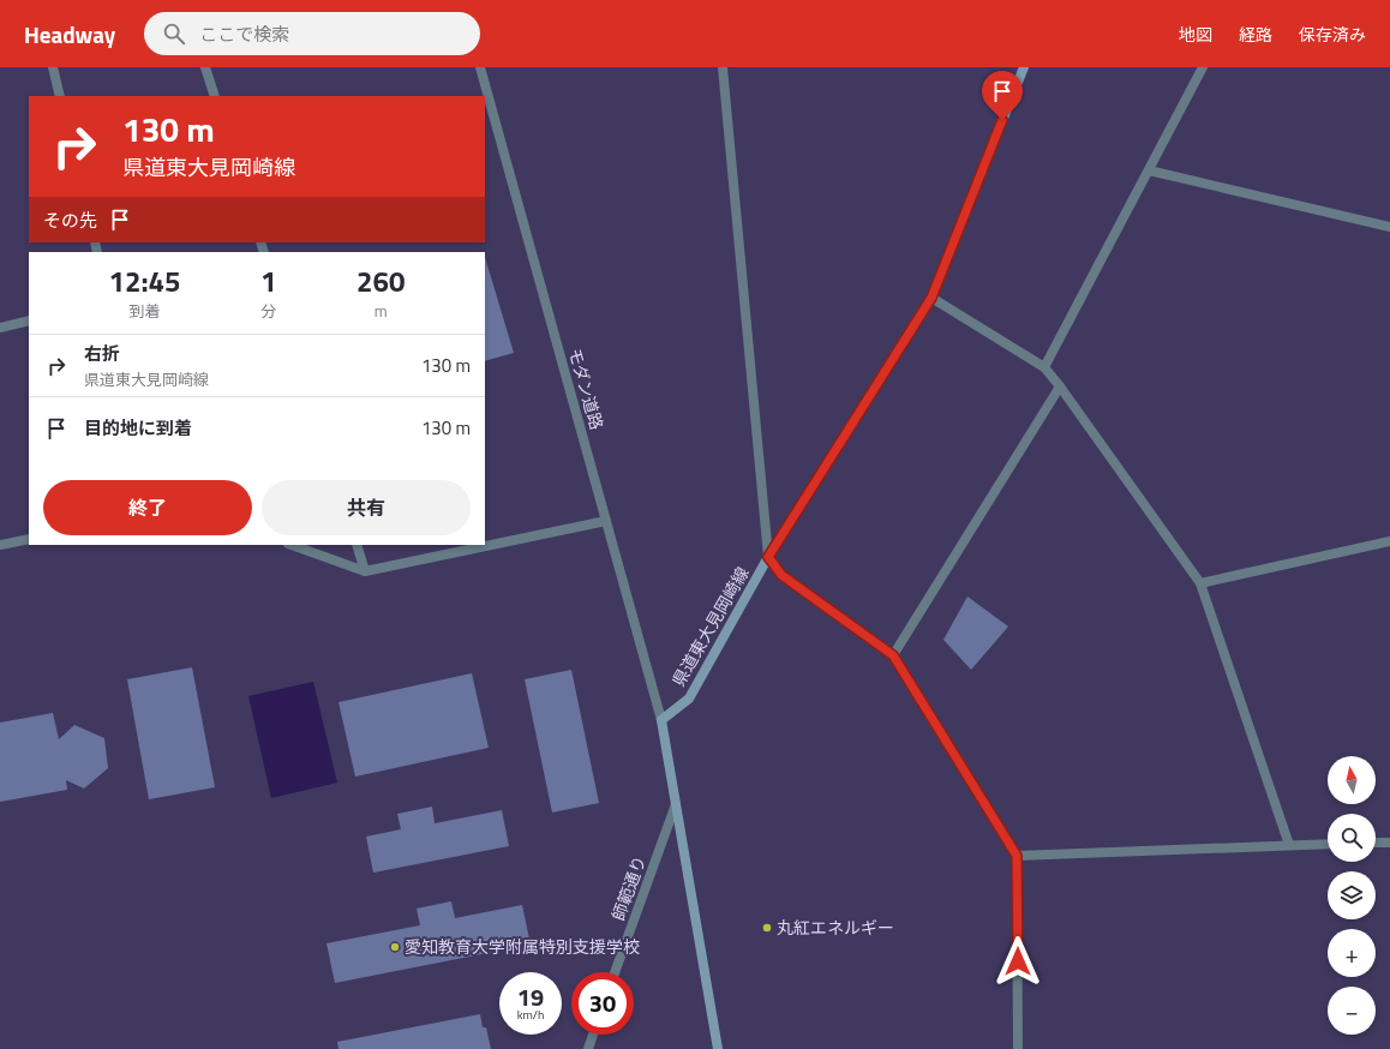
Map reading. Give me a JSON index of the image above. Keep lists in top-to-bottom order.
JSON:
{
  "streets": {
    "main road": ["県道東大見岡崎線"],
    "street": ["モダン道路", "師範通り"]
  },
  "crossings": [
    ["モダン道路", "県道東大見岡崎線"]
  ],
  "places": ["丸紅エネルギー", "愛知教育大学附属特別支援学校"],
  "north": "top",
  "page": {
    "header": "Headway",
    "search": "ここで検索",
    "nav": ["地図", "経路", "保存済み"],
    "turn": ["130 m", "県道東大見岡崎線"],
    "then": "その先",
    "eta": [
      "12:45",
      "到着",
      "1",
      "分",
      "260",
      "m"
    ],
    "list": [
      {
        "name": "右折",
        "note": "県道東大見岡崎線",
        "value": "130 m"
      },
      {
        "name": "目的地に到着",
        "value": "130 m"
      }
    ],
    "buttons": ["終了", "共有"],
    "map_buttons": ["+", "−"],
    "speed": "19 km/h",
    "limit": "30"
  }
}
